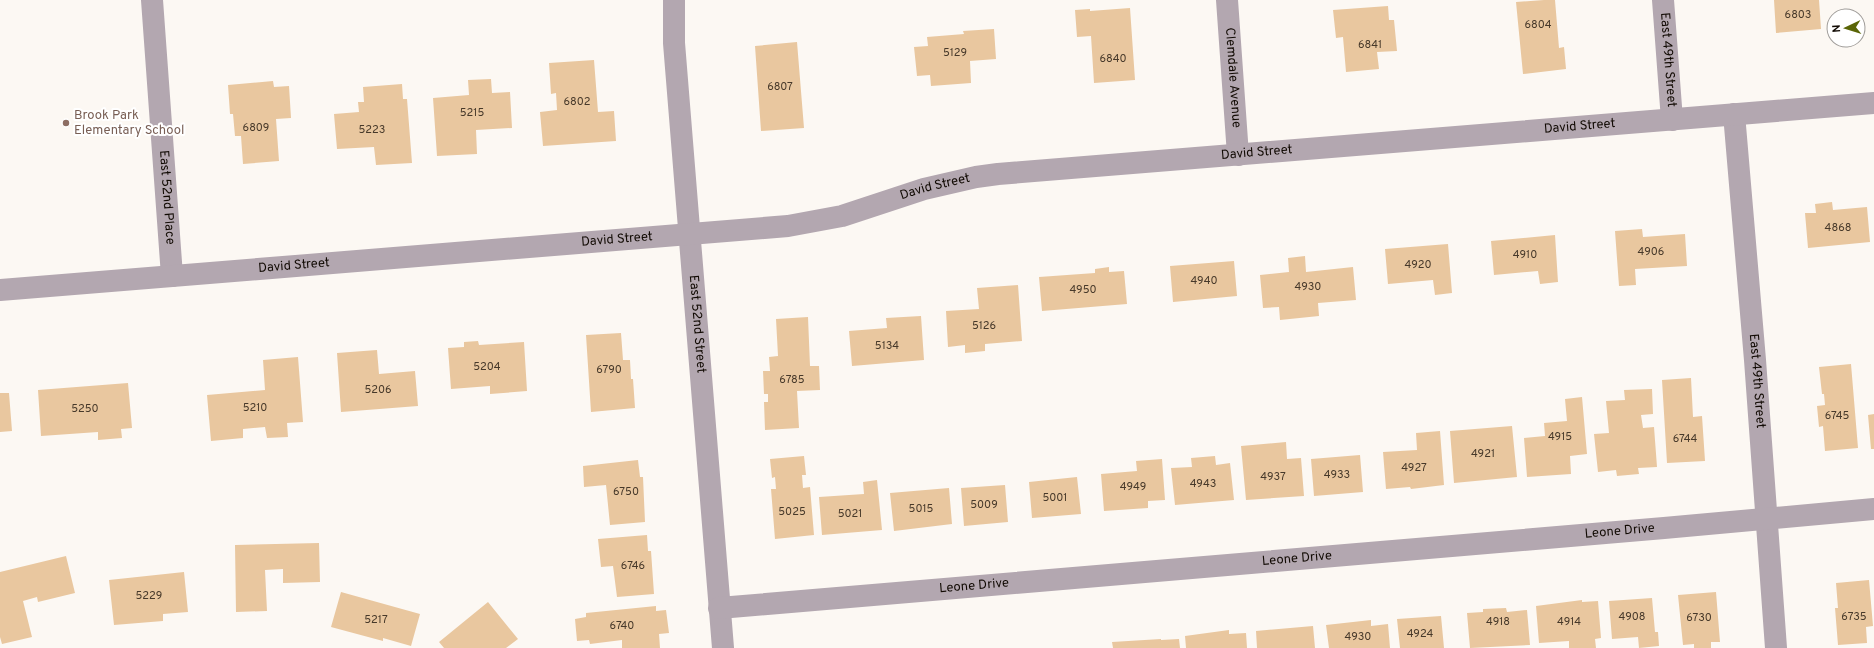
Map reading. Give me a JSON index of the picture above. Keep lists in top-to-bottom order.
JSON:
{
  "streets": {
    "street": [
      "East 49th Street",
      "Clemdale Avenue",
      "David Street",
      "East 52nd Place",
      "East 52nd Street",
      "Leone Drive"
    ]
  },
  "crossings": [
    ["East 49th Street", "David Street"],
    ["East 49th Street", "Leone Drive"],
    ["Clemdale Avenue", "David Street"],
    ["David Street", "East 52nd Place"],
    ["David Street", "East 52nd Street"],
    ["East 52nd Street", "Leone Drive"]
  ],
  "places": ["Brook Park Elementary School"],
  "house_numbers": [
    "6803",
    "6804",
    "6841",
    "5129",
    "6840",
    "6807",
    "6802",
    "5215",
    "6809",
    "5223",
    "4868",
    "4906",
    "4910",
    "4920",
    "4940",
    "4930",
    "4950",
    "5126",
    "5134",
    "5204",
    "6790",
    "6785",
    "5206",
    "5210",
    "5250",
    "6745",
    "4915",
    "6744",
    "4921",
    "4927",
    "4933",
    "4937",
    "4943",
    "4949",
    "6750",
    "5001",
    "5009",
    "5015",
    "5025",
    "5021",
    "6746",
    "5229",
    "4908",
    "6735",
    "6730",
    "5217",
    "4918",
    "4914",
    "6740",
    "4924",
    "4930"
  ],
  "north": "left"
}
